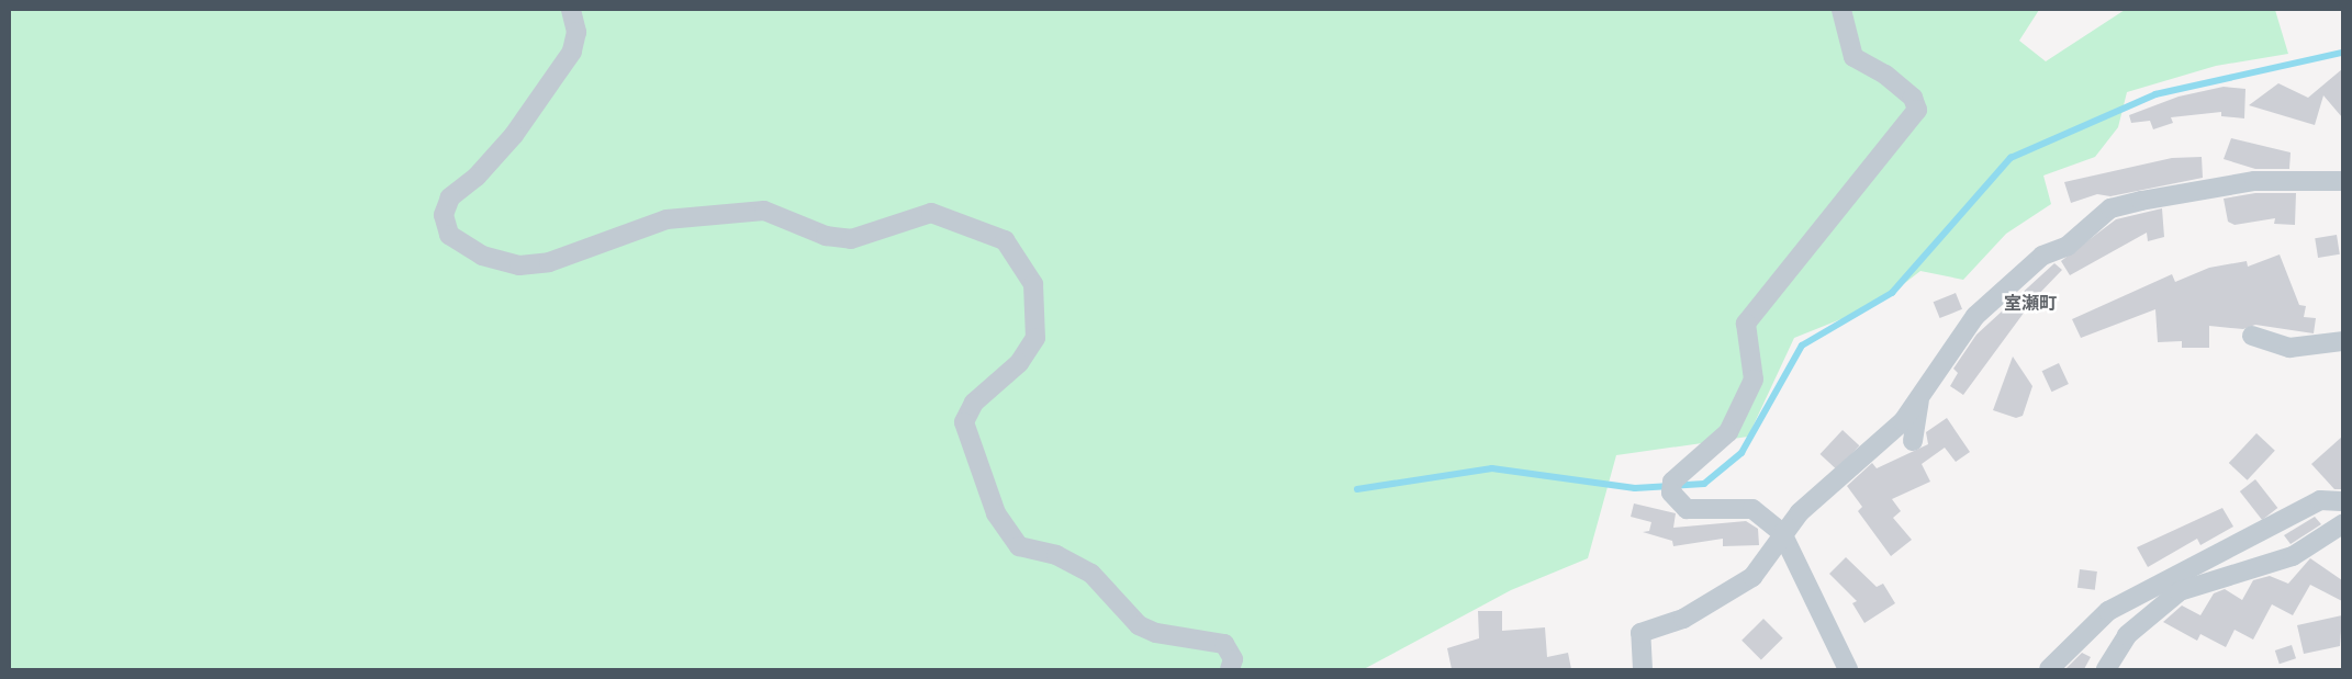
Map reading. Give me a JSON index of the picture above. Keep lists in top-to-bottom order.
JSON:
{
  "districts": ["室瀬町"]
}
